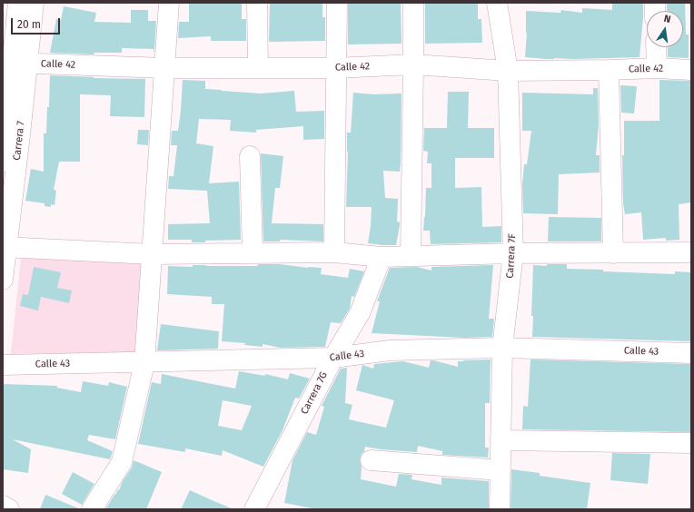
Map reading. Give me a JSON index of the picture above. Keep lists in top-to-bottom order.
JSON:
{
  "streets": {
    "street": [
      "Calle 42",
      "Carrera 7",
      "Carrera 7F",
      "Calle 43",
      "Carrera 7G"
    ]
  },
  "crossings": [
    ["Calle 42", "Carrera 7"],
    ["Calle 42", "Carrera 7F"],
    ["Carrera 7F", "Calle 43"],
    ["Calle 43", "Carrera 7G"]
  ],
  "scale_bar": "20 m",
  "north": "top"
}
